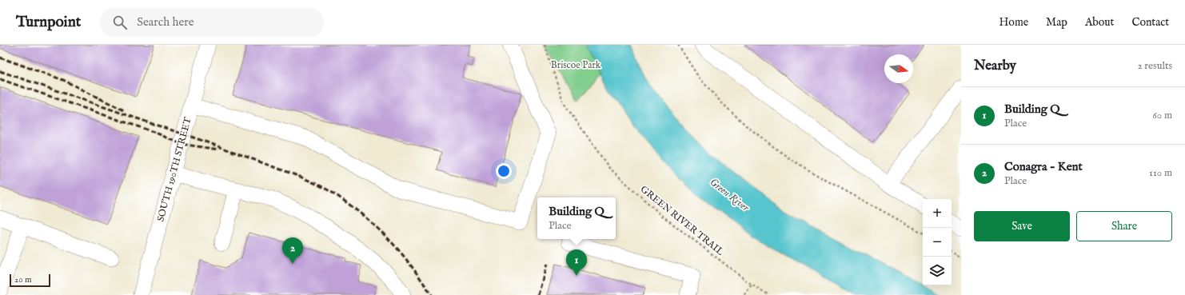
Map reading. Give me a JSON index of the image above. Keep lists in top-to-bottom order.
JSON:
{
  "streets": {
    "street": ["SOUTH 190TH STREET"],
    "path": ["GREEN RIVER TRAIL"]
  },
  "water": ["Green River"],
  "parks": ["Briscoe Park"],
  "scale_bar": "20 m",
  "north": "right",
  "page": {
    "header": "Turnpoint",
    "search": "Search here",
    "nav": [
      "Home",
      "Map",
      "About",
      "Contact"
    ],
    "heading": ["Nearby", "2 results"],
    "list": [
      {
        "mark": "1",
        "name": "Building Q",
        "note": "Place",
        "value": "60 m"
      },
      {
        "mark": "2",
        "name": "Conagra - Kent",
        "note": "Place",
        "value": "110 m"
      }
    ],
    "popup": ["Building Q", "Place"],
    "map_buttons": ["+", "−"],
    "buttons": ["Save", "Share"],
    "pins": ["2", "1"],
    "scale": "20 m"
  }
}
